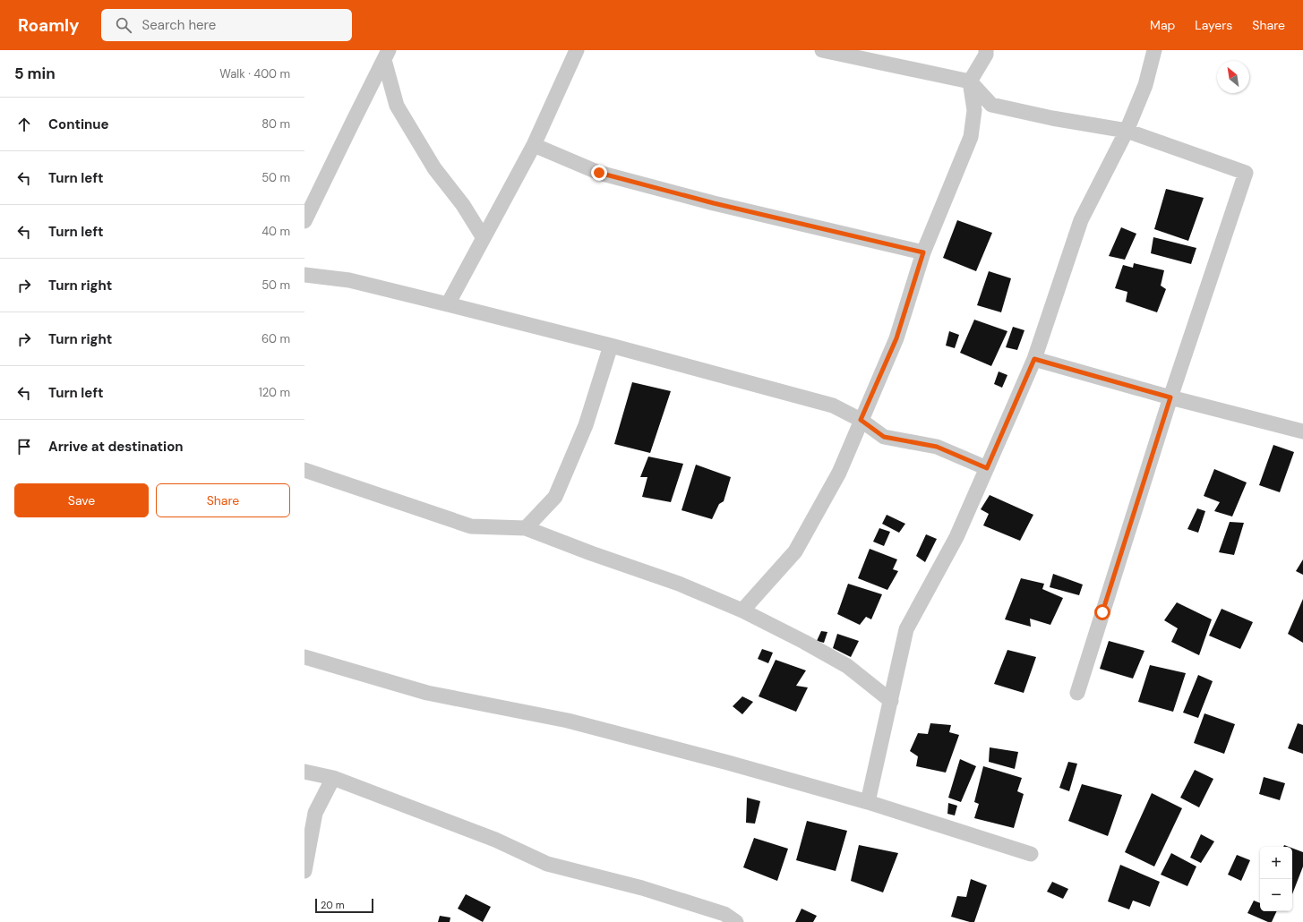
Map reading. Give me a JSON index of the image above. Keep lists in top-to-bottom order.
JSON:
{
  "scale_bar": "20 m",
  "north": "top left",
  "page": {
    "header": "Roamly",
    "search": "Search here",
    "nav": ["Map", "Layers", "Share"],
    "heading": ["5 min", "Walk · 400 m"],
    "list": [
      ["Continue", "80 m"],
      ["Turn left", "50 m"],
      ["Turn left", "40 m"],
      ["Turn right", "50 m"],
      ["Turn right", "60 m"],
      ["Turn left", "120 m"],
      "Arrive at destination"
    ],
    "buttons": ["Save", "Share"],
    "map_buttons": ["+", "−"],
    "scale": "20 m"
  }
}
